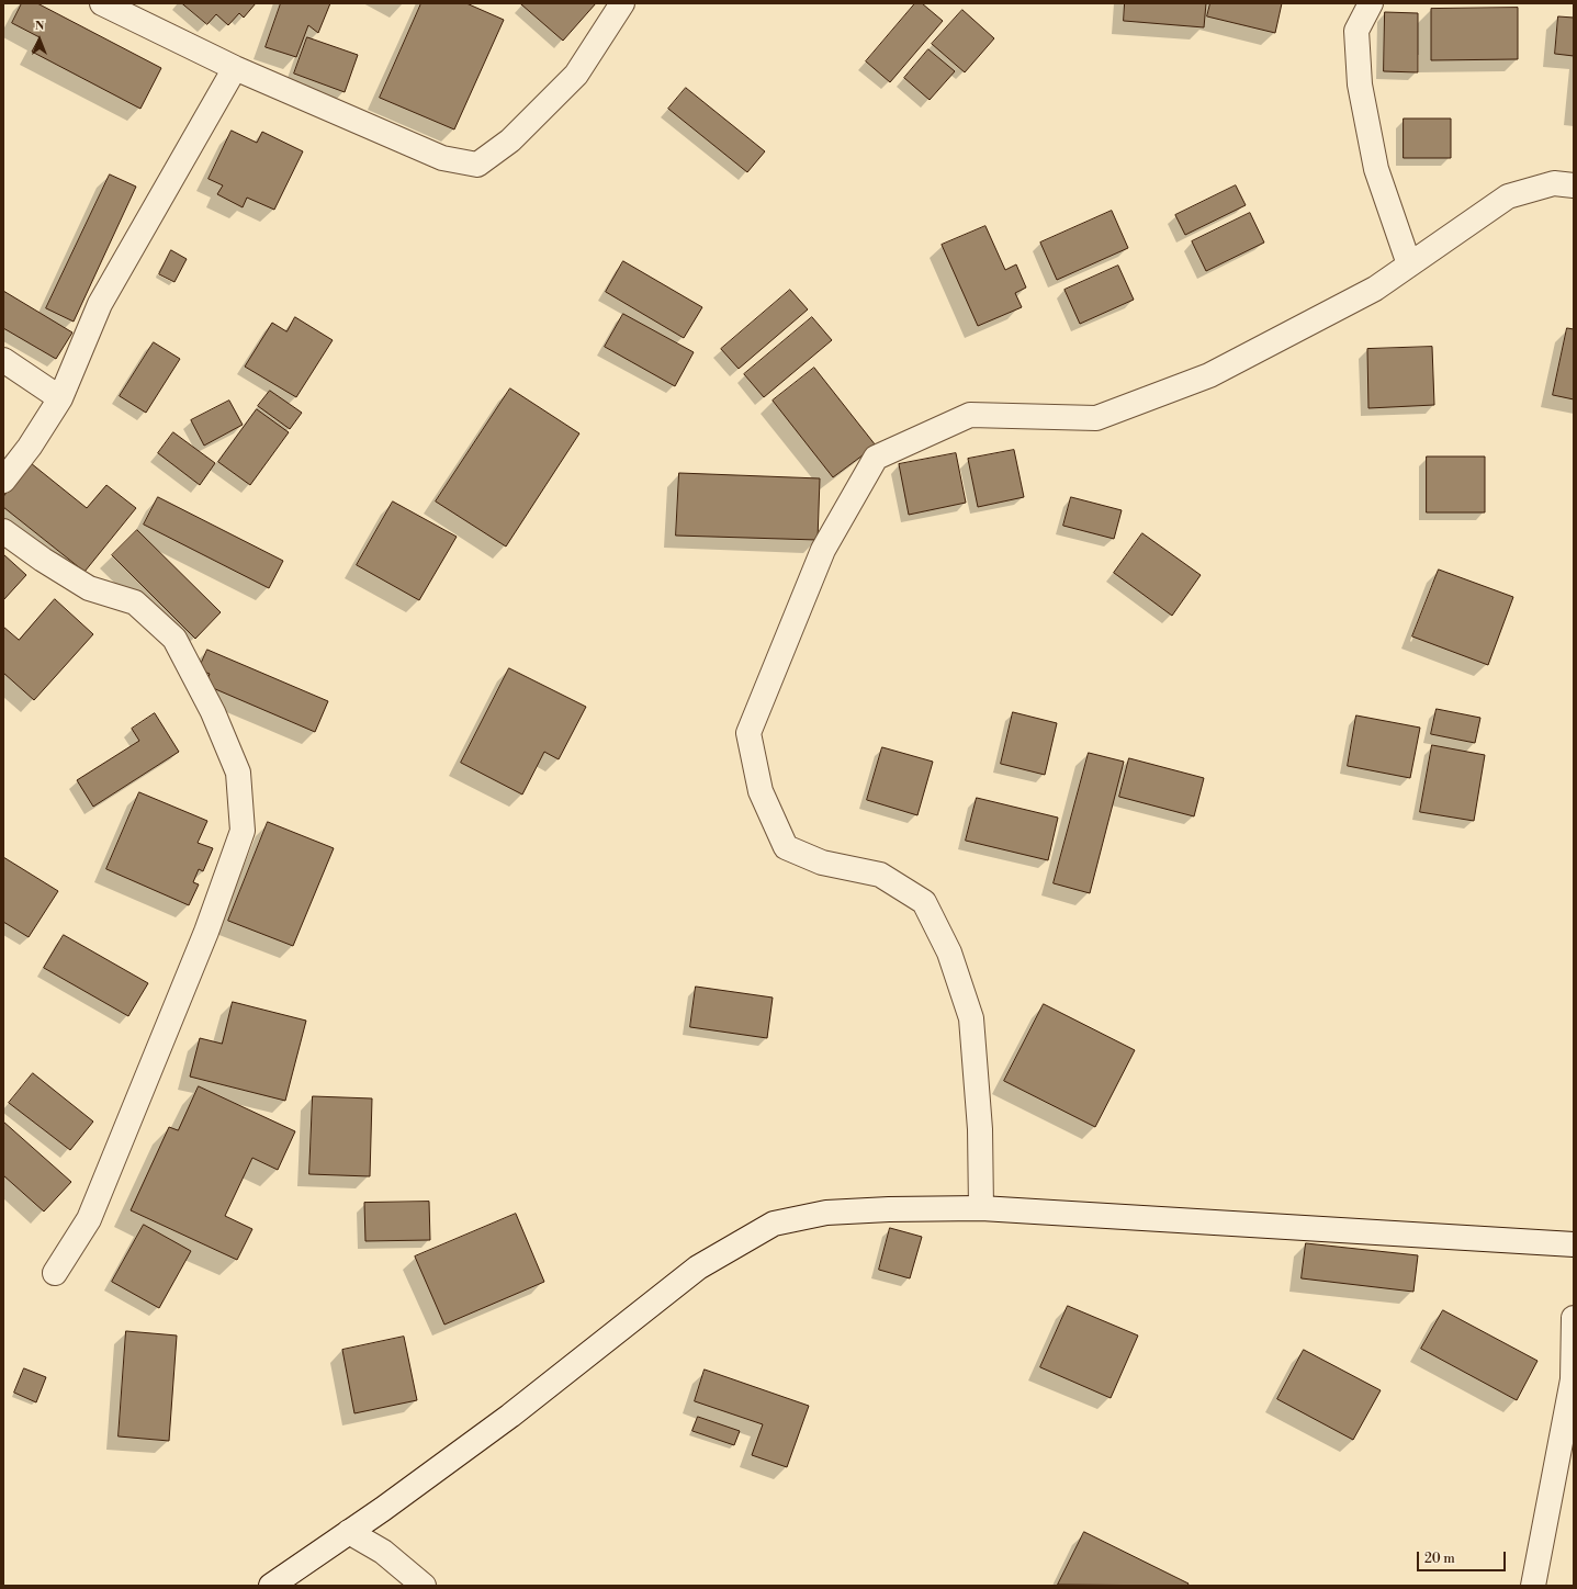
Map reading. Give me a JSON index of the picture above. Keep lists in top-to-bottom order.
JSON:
{
  "scale_bar": "20 m",
  "north": "top"
}
